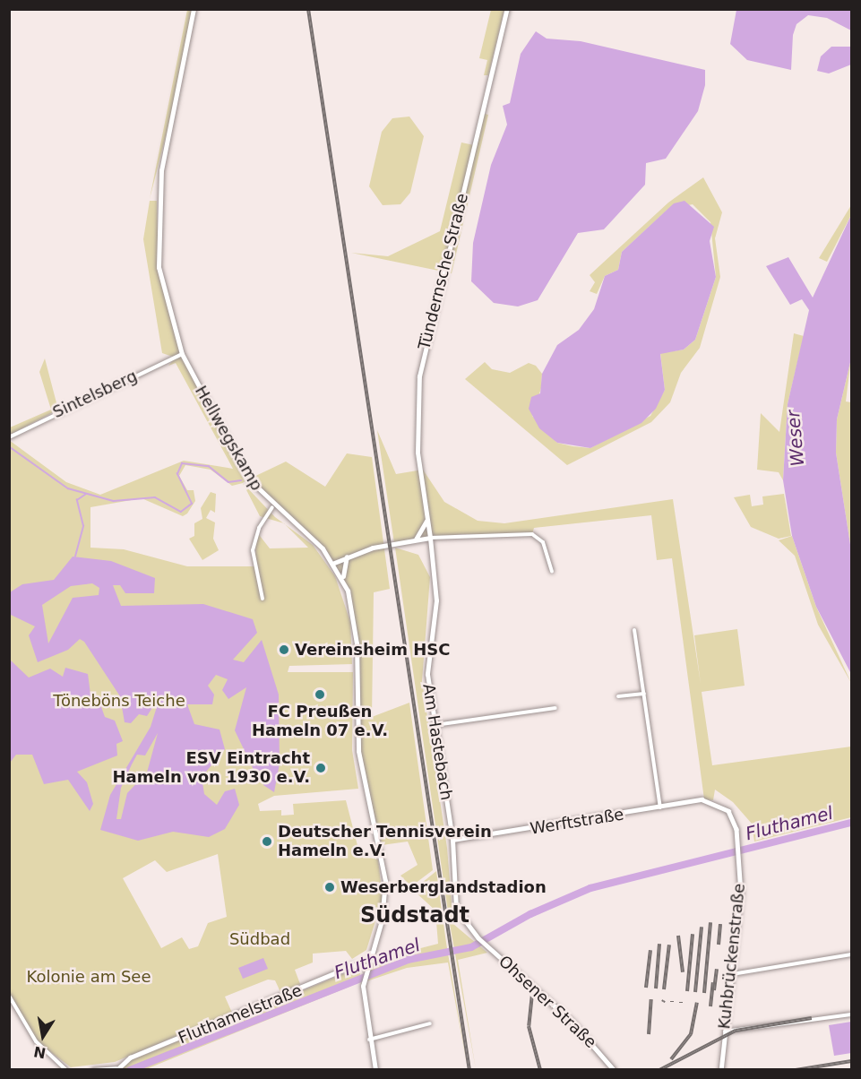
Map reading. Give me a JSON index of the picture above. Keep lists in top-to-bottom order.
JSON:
{
  "streets": {
    "main road": [
      "Hellwegskamp",
      "Am Hastebach",
      "Ohsener Straße",
      "Fluthamelstraße"
    ],
    "street": [
      "Tündernsche Straße",
      "Sintelsberg",
      "Werftstraße",
      "Kuhbrückenstraße"
    ]
  },
  "crossings": [
    ["Tündernsche Straße", "Am Hastebach"],
    ["Sintelsberg", "Hellwegskamp"],
    ["Am Hastebach", "Werftstraße"],
    ["Am Hastebach", "Ohsener Straße"],
    ["Werftstraße", "Kuhbrückenstraße"]
  ],
  "districts": ["Südstadt"],
  "water": ["Weser", "Fluthamel"],
  "parks": ["Töneböns Teiche", "Südbad", "Kolonie am See"],
  "places": [
    "Vereinsheim HSC",
    "FC Preußen Hameln 07 e.V.",
    "ESV Eintracht Hameln von 1930 e.V.",
    "Deutscher Tennisverein Hameln e.V.",
    "Weserberglandstadion"
  ],
  "north": "bottom"
}
